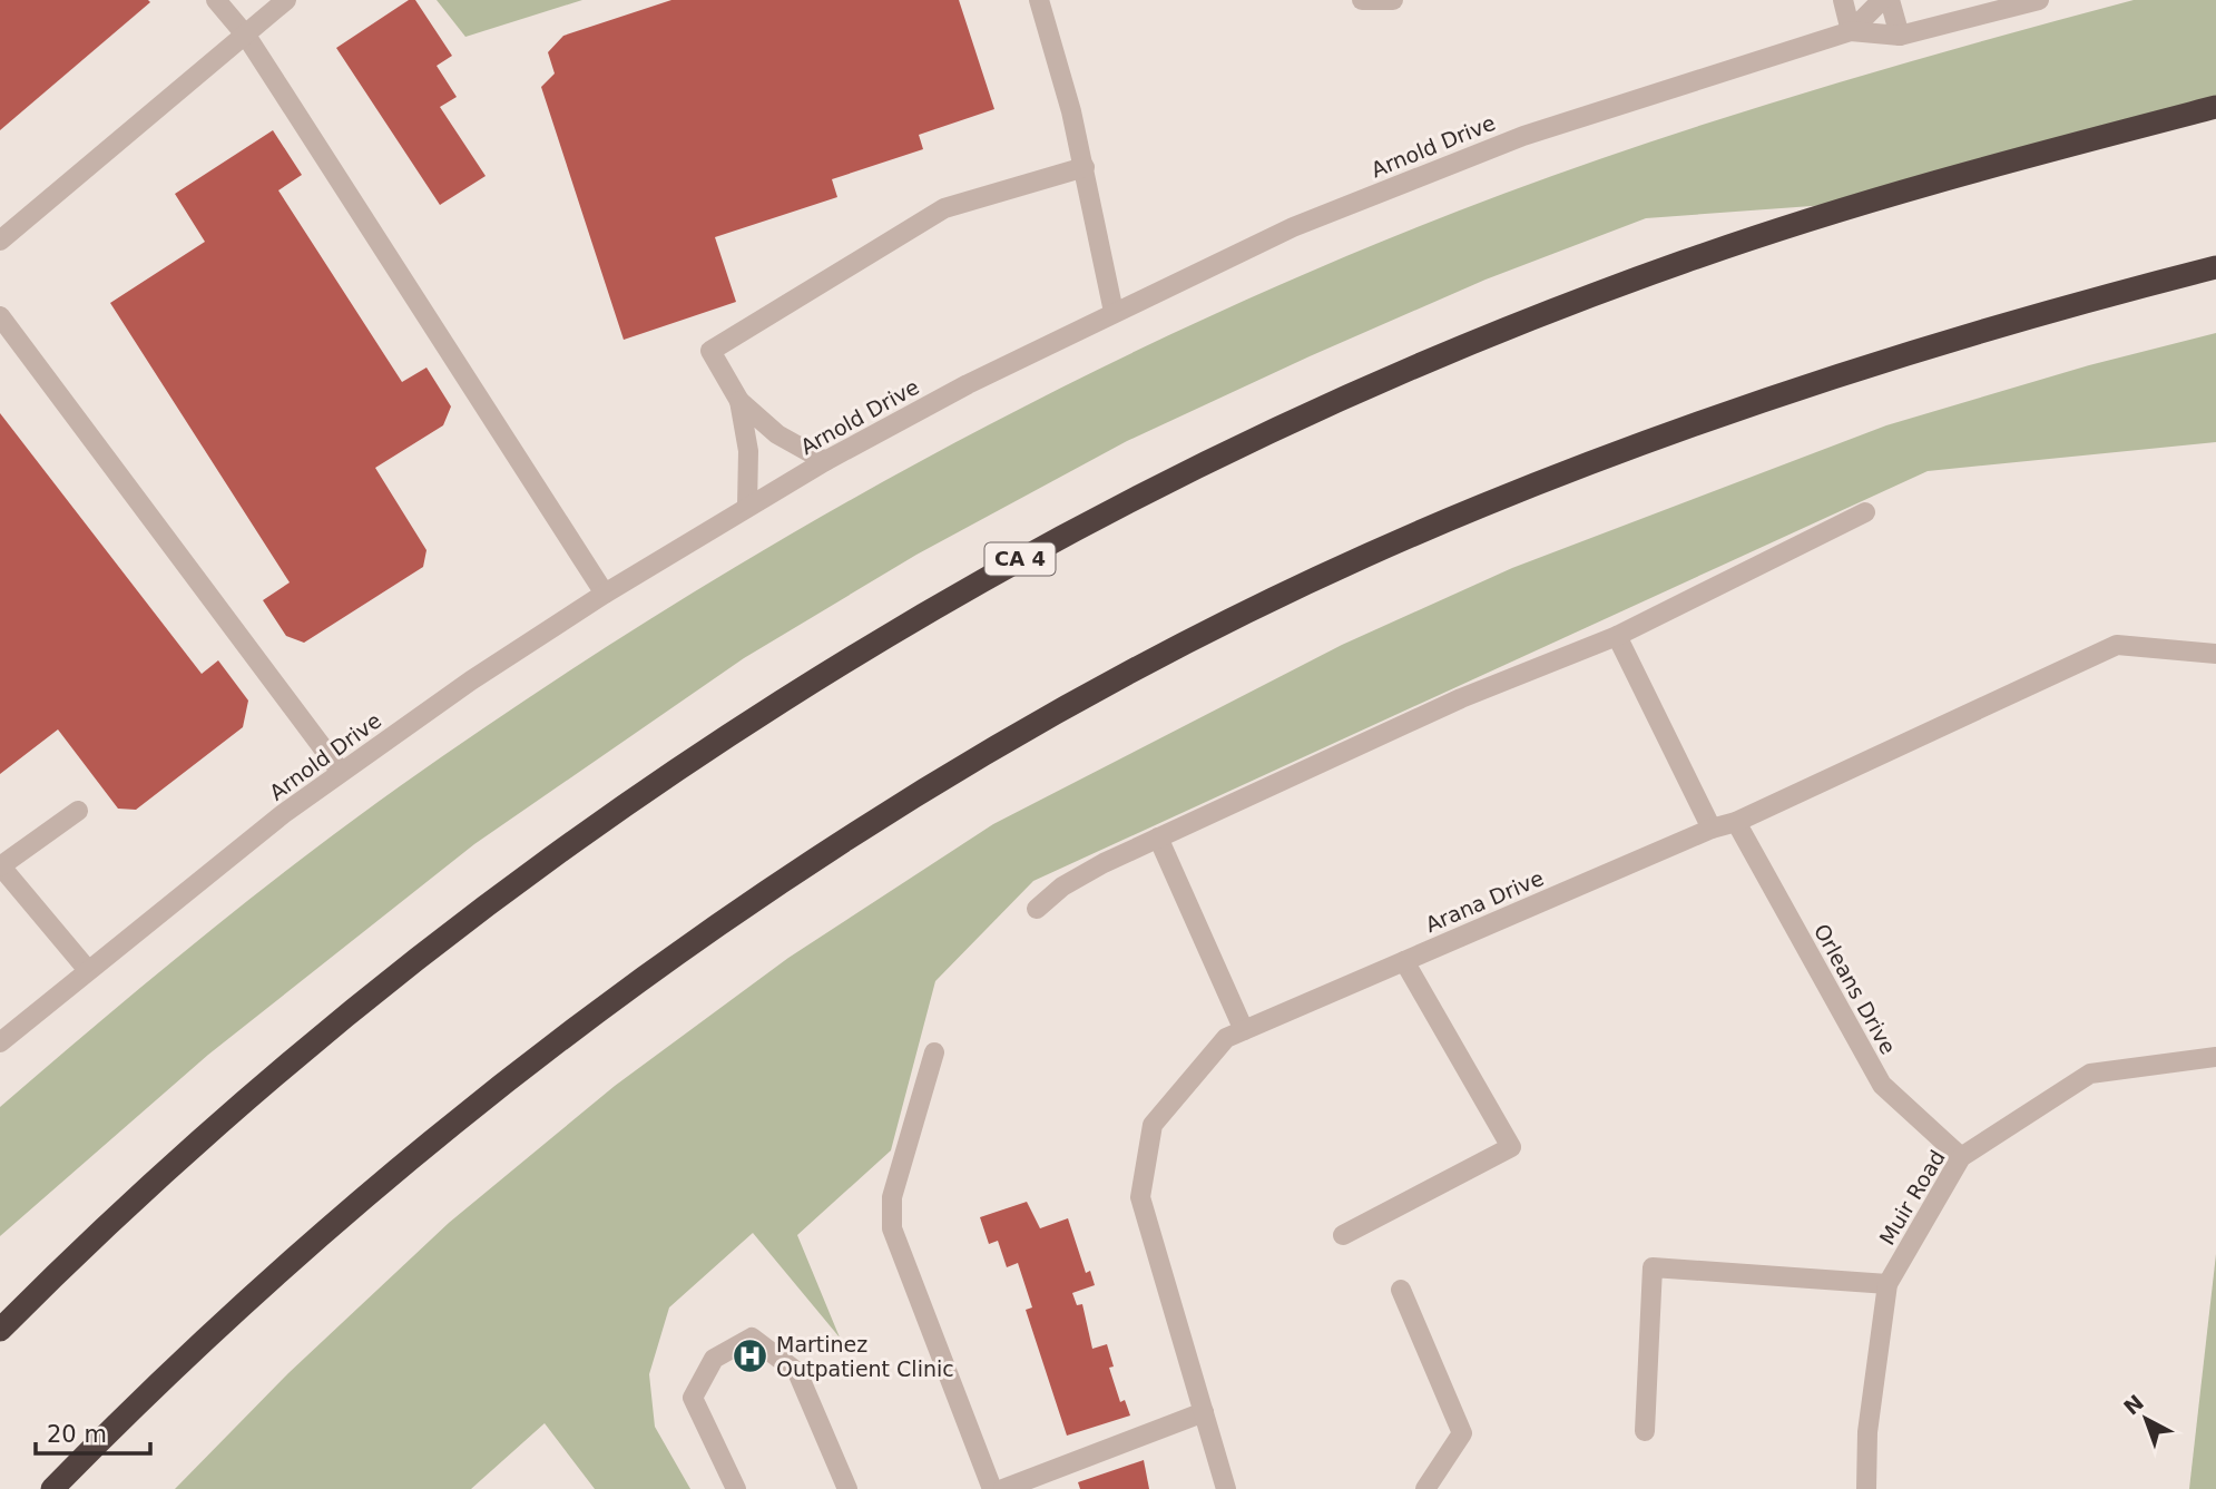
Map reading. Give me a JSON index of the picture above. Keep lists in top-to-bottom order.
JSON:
{
  "streets": {
    "highway": ["CA 4"],
    "street": [
      "Arnold Drive",
      "Arana Drive",
      "Orleans Drive",
      "Muir Road"
    ]
  },
  "crossings": [
    ["Arana Drive", "Orleans Drive"],
    ["Orleans Drive", "Muir Road"]
  ],
  "places": {
    "hospital": ["Martinez Outpatient Clinic"]
  },
  "scale_bar": "20 m",
  "north": "top left"
}
